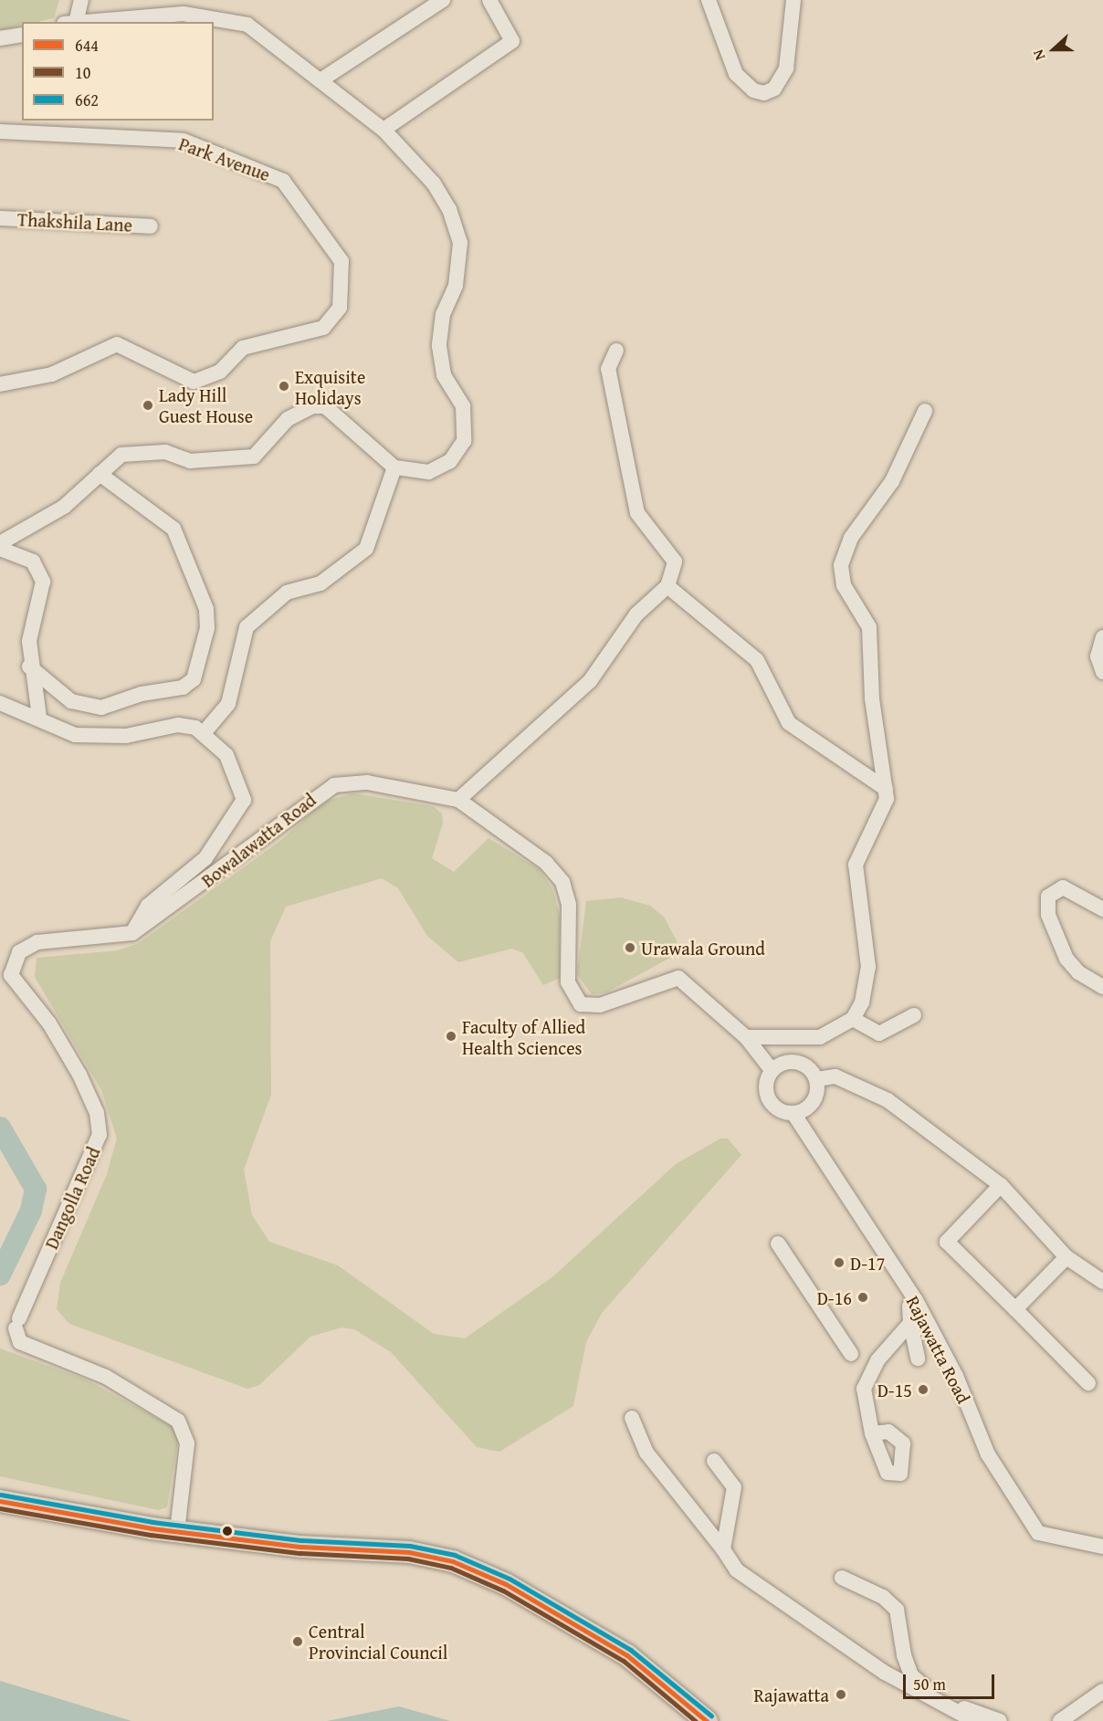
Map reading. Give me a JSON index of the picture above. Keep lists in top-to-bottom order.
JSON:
{
  "streets": {
    "street": [
      "Park Avenue",
      "Thakshila Lane",
      "Bowalawatta Road",
      "Dangolla Road",
      "Rajawatta Road"
    ]
  },
  "crossings": [
    ["Bowalawatta Road", "Dangolla Road"],
    ["Bowalawatta Road", "Rajawatta Road"]
  ],
  "places": [
    "Exquisite Holidays",
    "Lady Hill Guest House",
    "Urawala Ground",
    "Faculty of Allied Health Sciences",
    "D-17",
    "D-16",
    "D-15",
    "Central Provincial Council",
    "Rajawatta"
  ],
  "lines": ["transit line 662", "transit line 644", "transit line 10"],
  "legend": ["644", "10", "662"],
  "scale_bar": "50 m",
  "north": "left"
}
